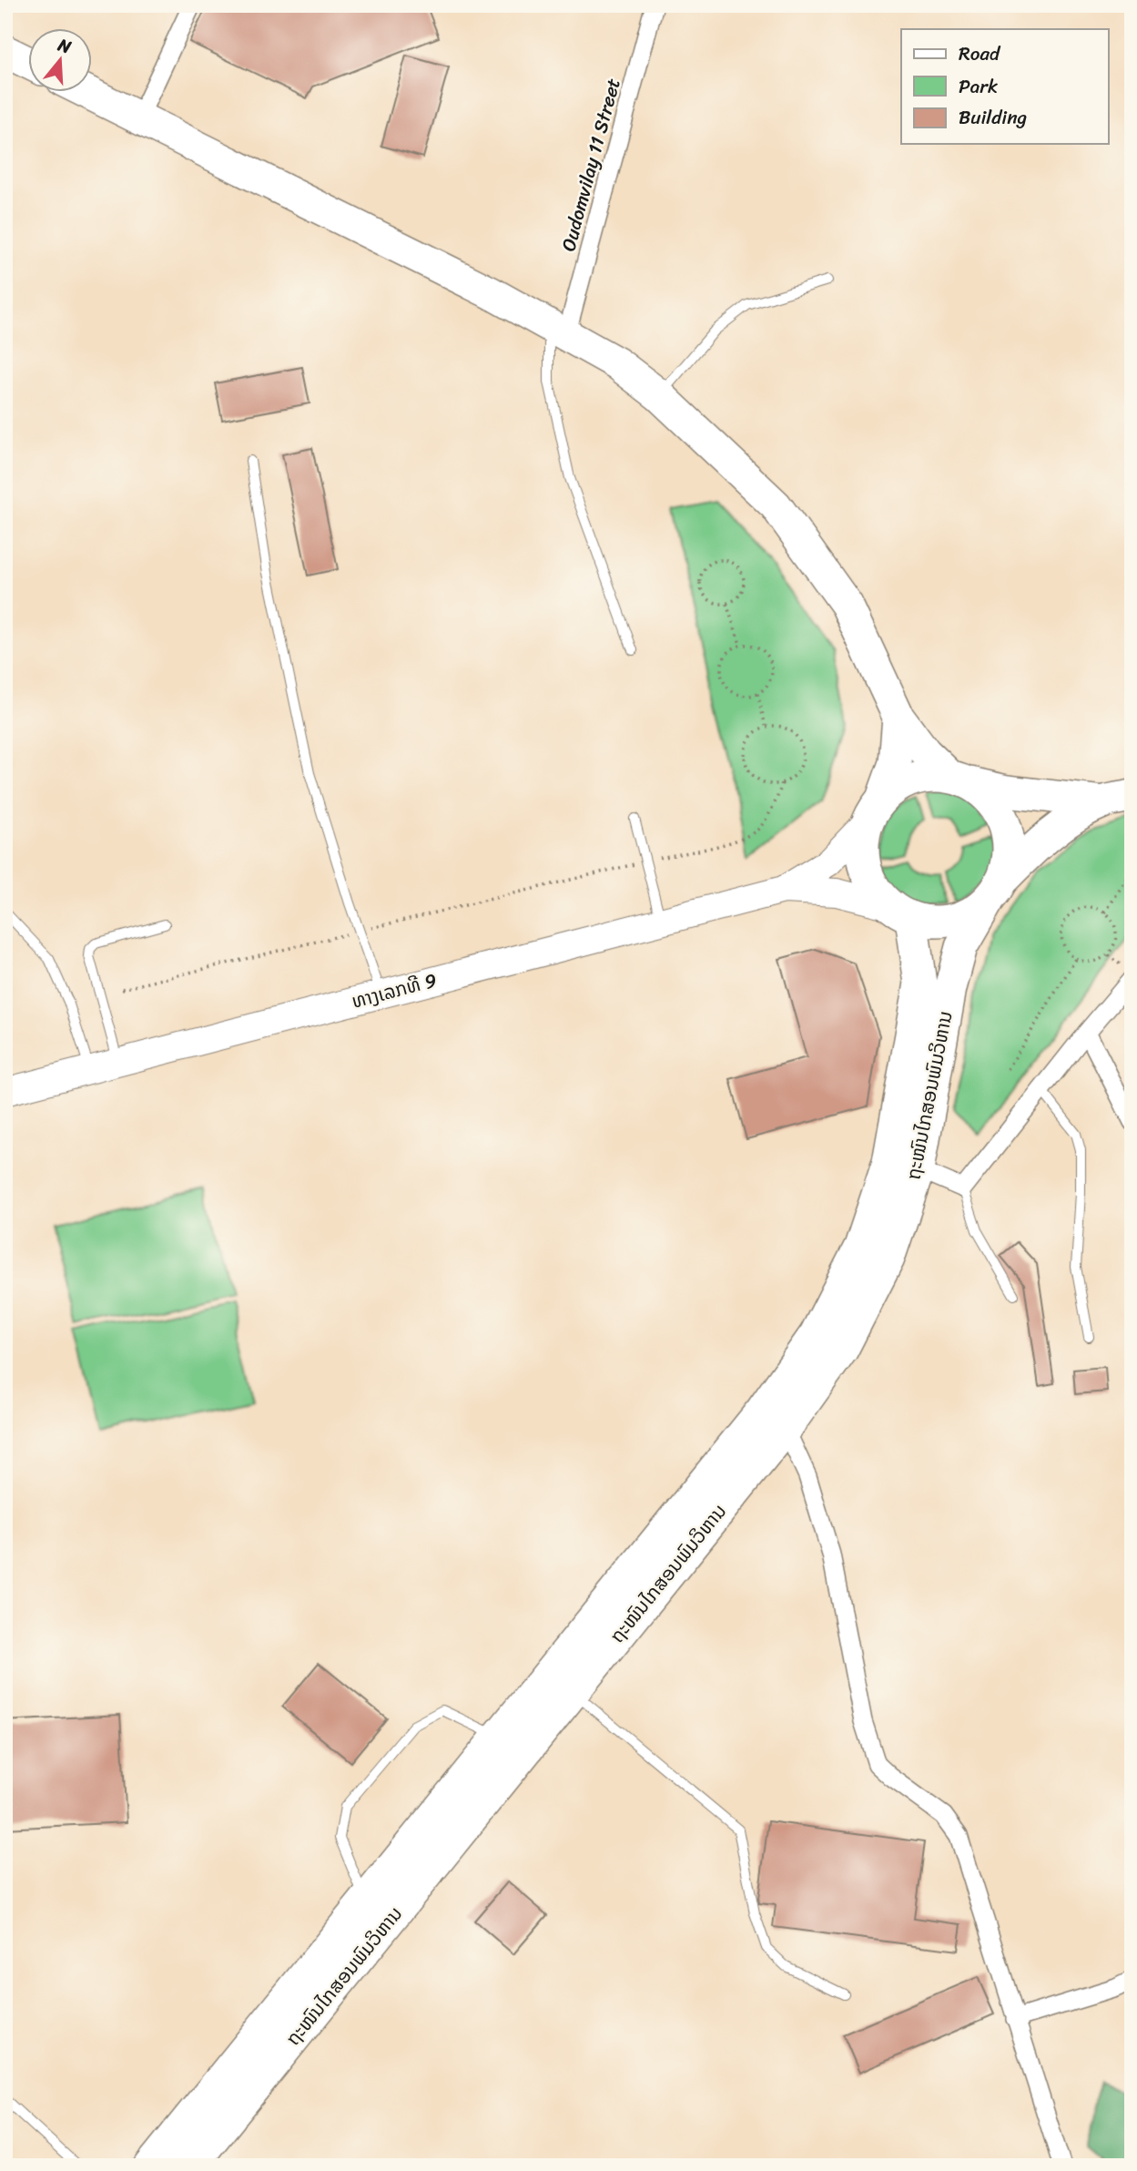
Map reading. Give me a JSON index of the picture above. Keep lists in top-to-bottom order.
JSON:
{
  "streets": {
    "highway": ["ຖະໜົນໄກສອນພົມວິຫານ"],
    "main road": ["ທາງເລກທີ 9"],
    "street": ["Oudomvilay 11 Street"]
  },
  "crossings": [
    ["ທາງເລກທີ 9", "ຖະໜົນໄກສອນພົມວິຫານ"]
  ],
  "legend": ["Road", "Park", "Building"],
  "north": "top"
}
